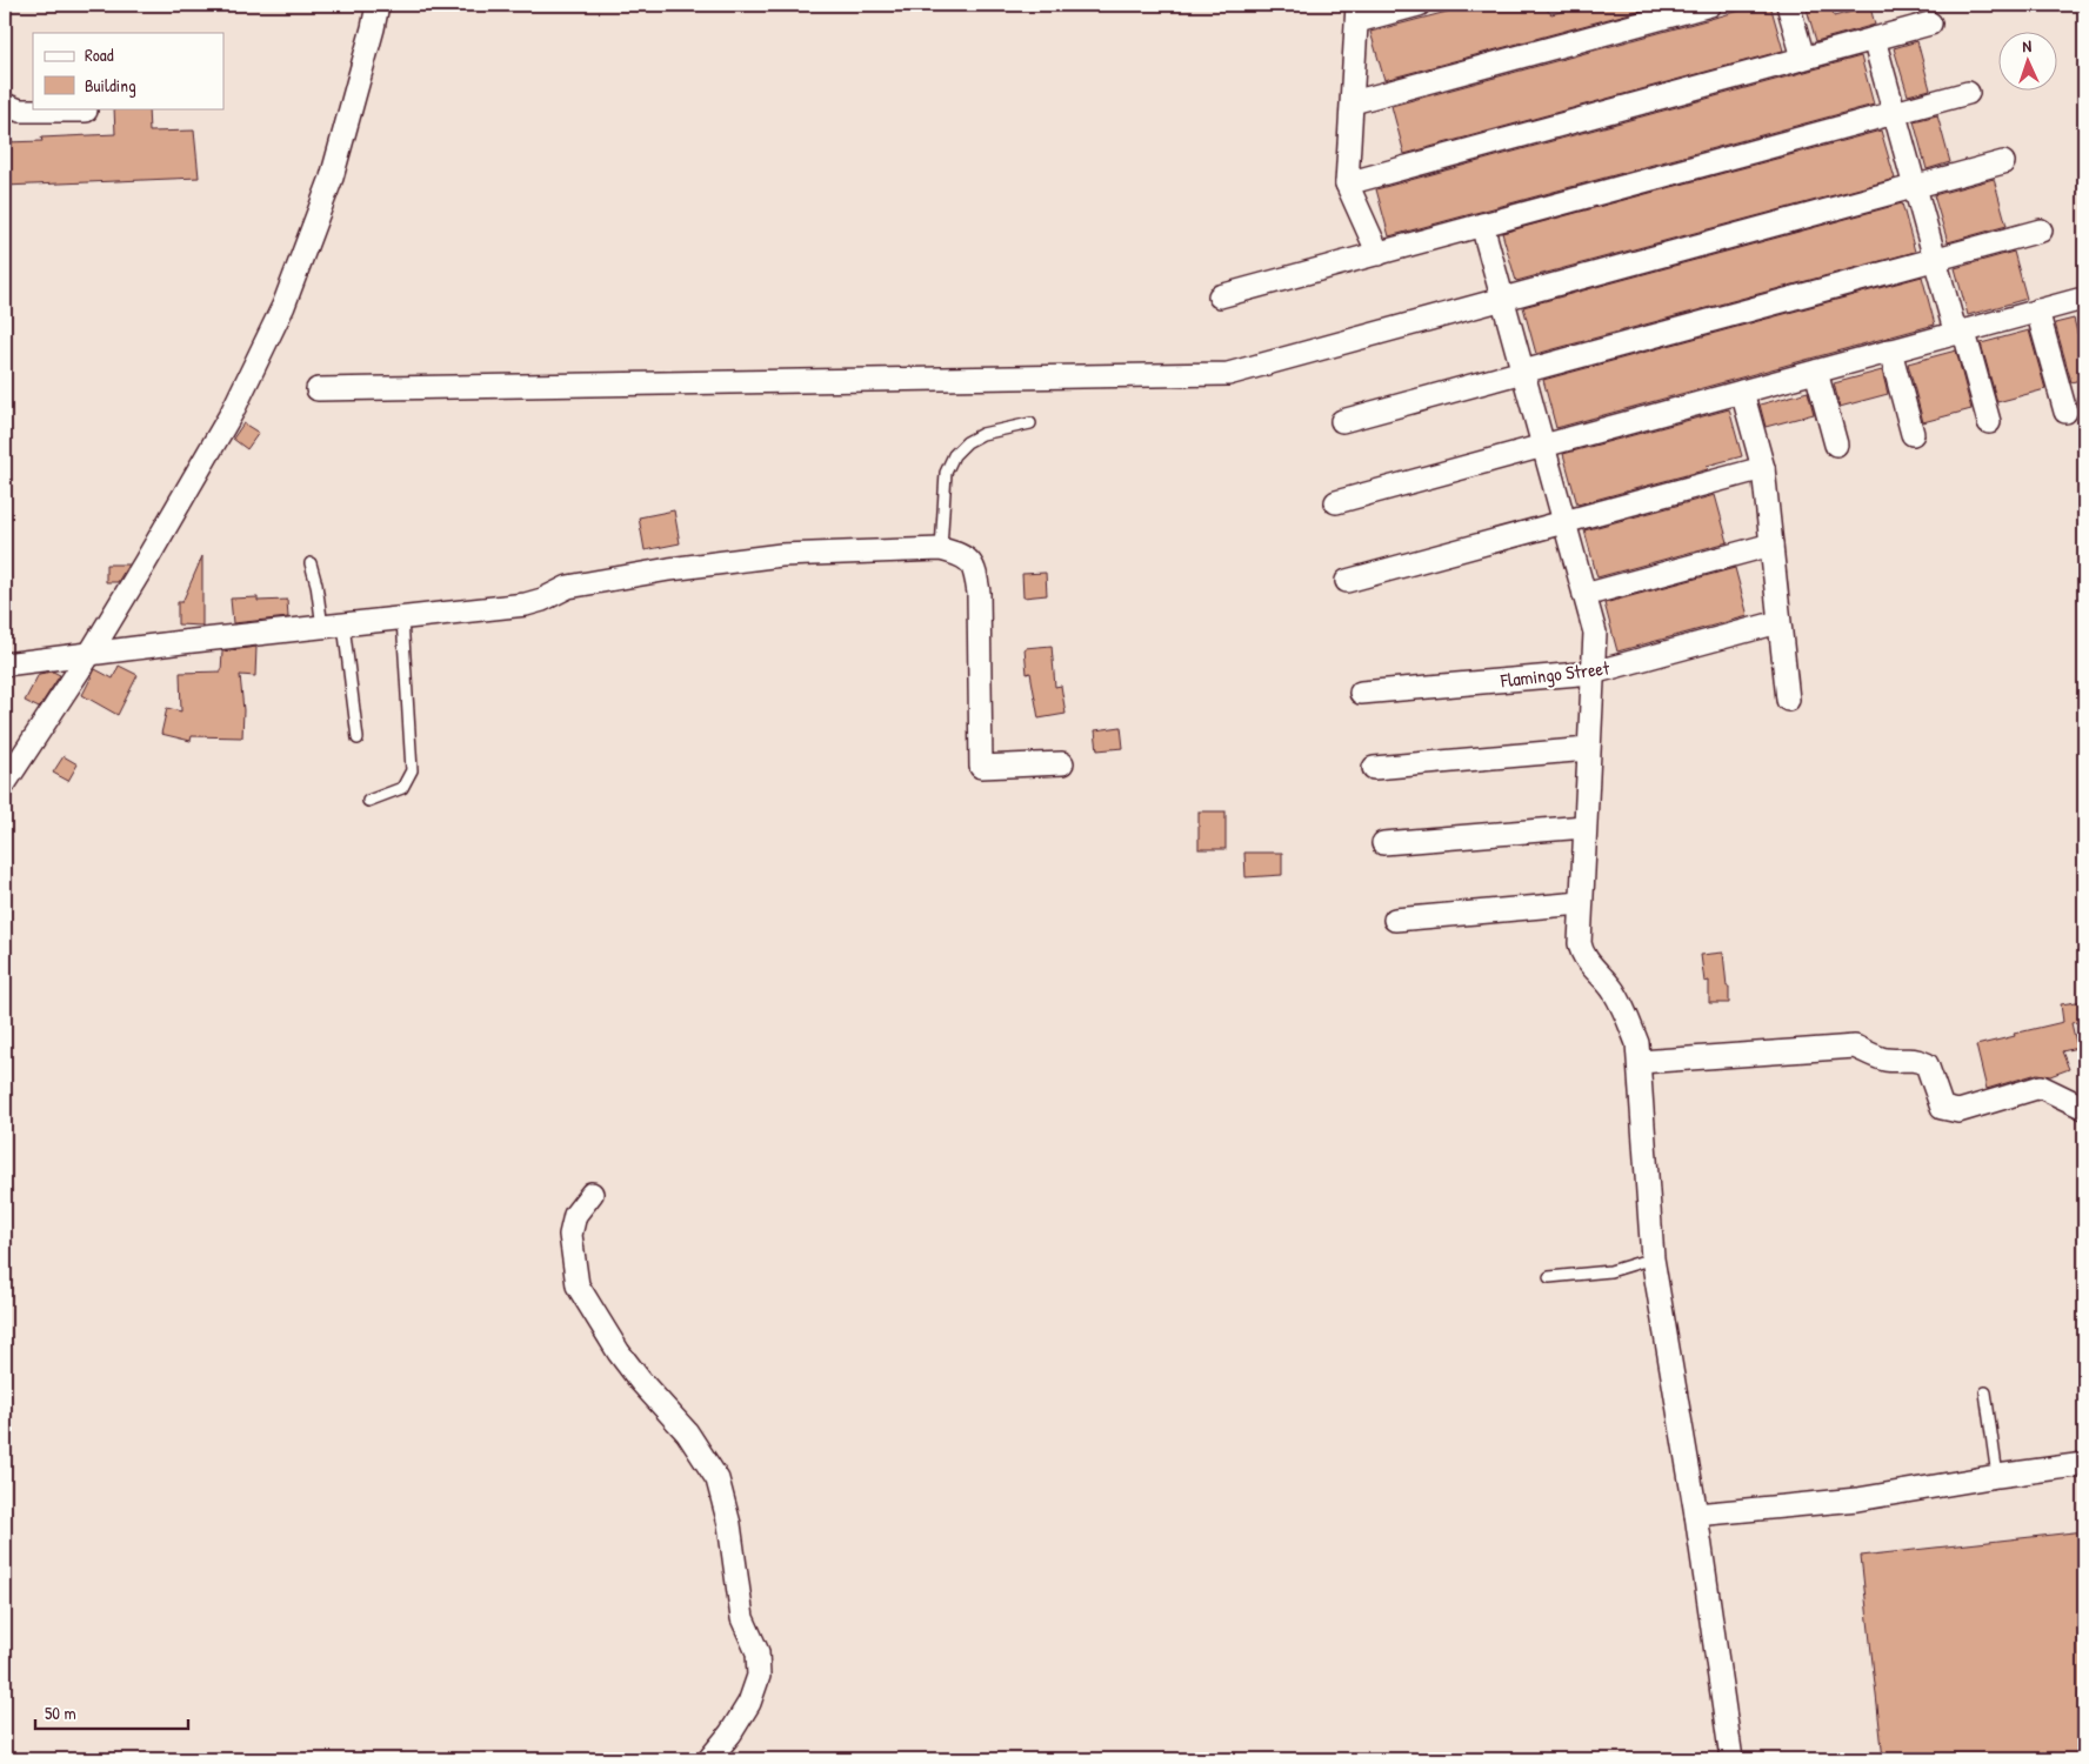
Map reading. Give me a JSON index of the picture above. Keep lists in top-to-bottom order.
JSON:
{
  "streets": {
    "street": ["Flamingo Street"]
  },
  "legend": ["Road", "Building"],
  "scale_bar": "50 m",
  "north": "top"
}
